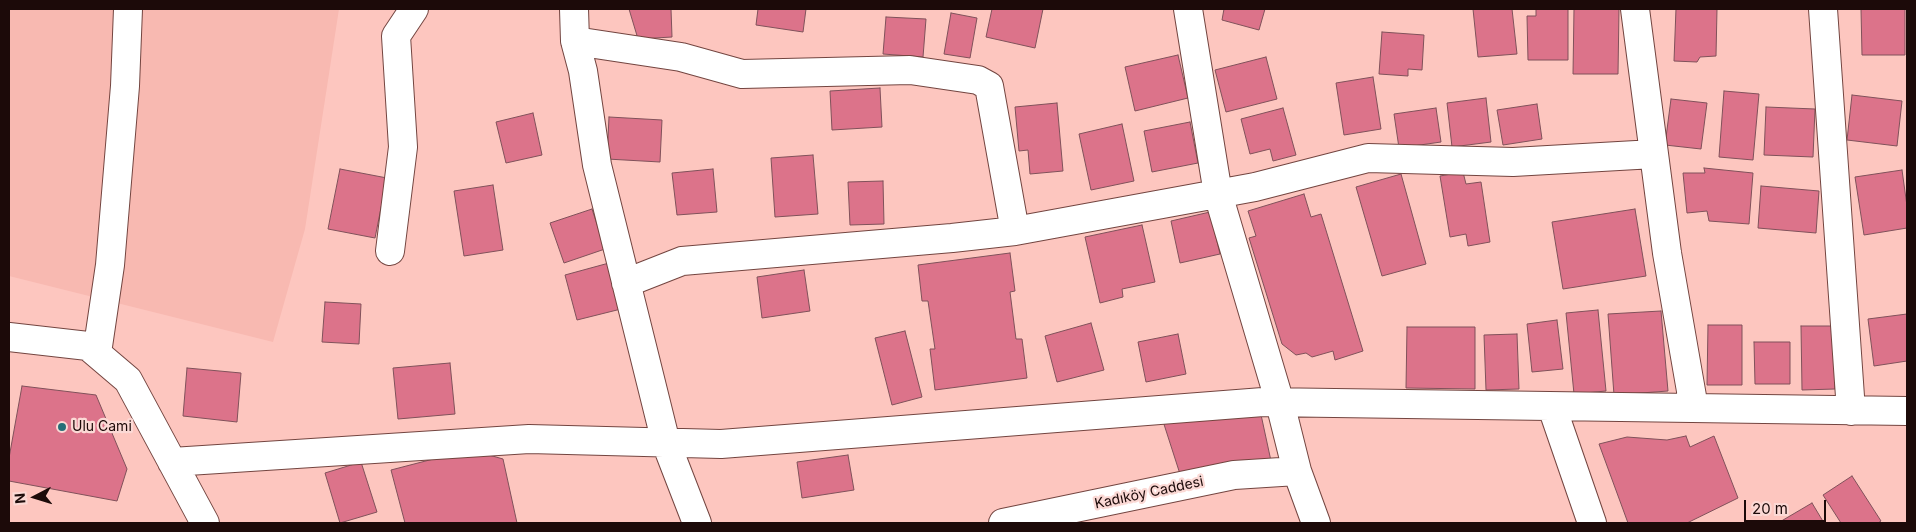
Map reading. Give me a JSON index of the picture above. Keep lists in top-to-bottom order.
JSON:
{
  "streets": {
    "street": ["Kadıköy Caddesi"]
  },
  "places": ["Ulu Cami"],
  "scale_bar": "20 m",
  "north": "left"
}
